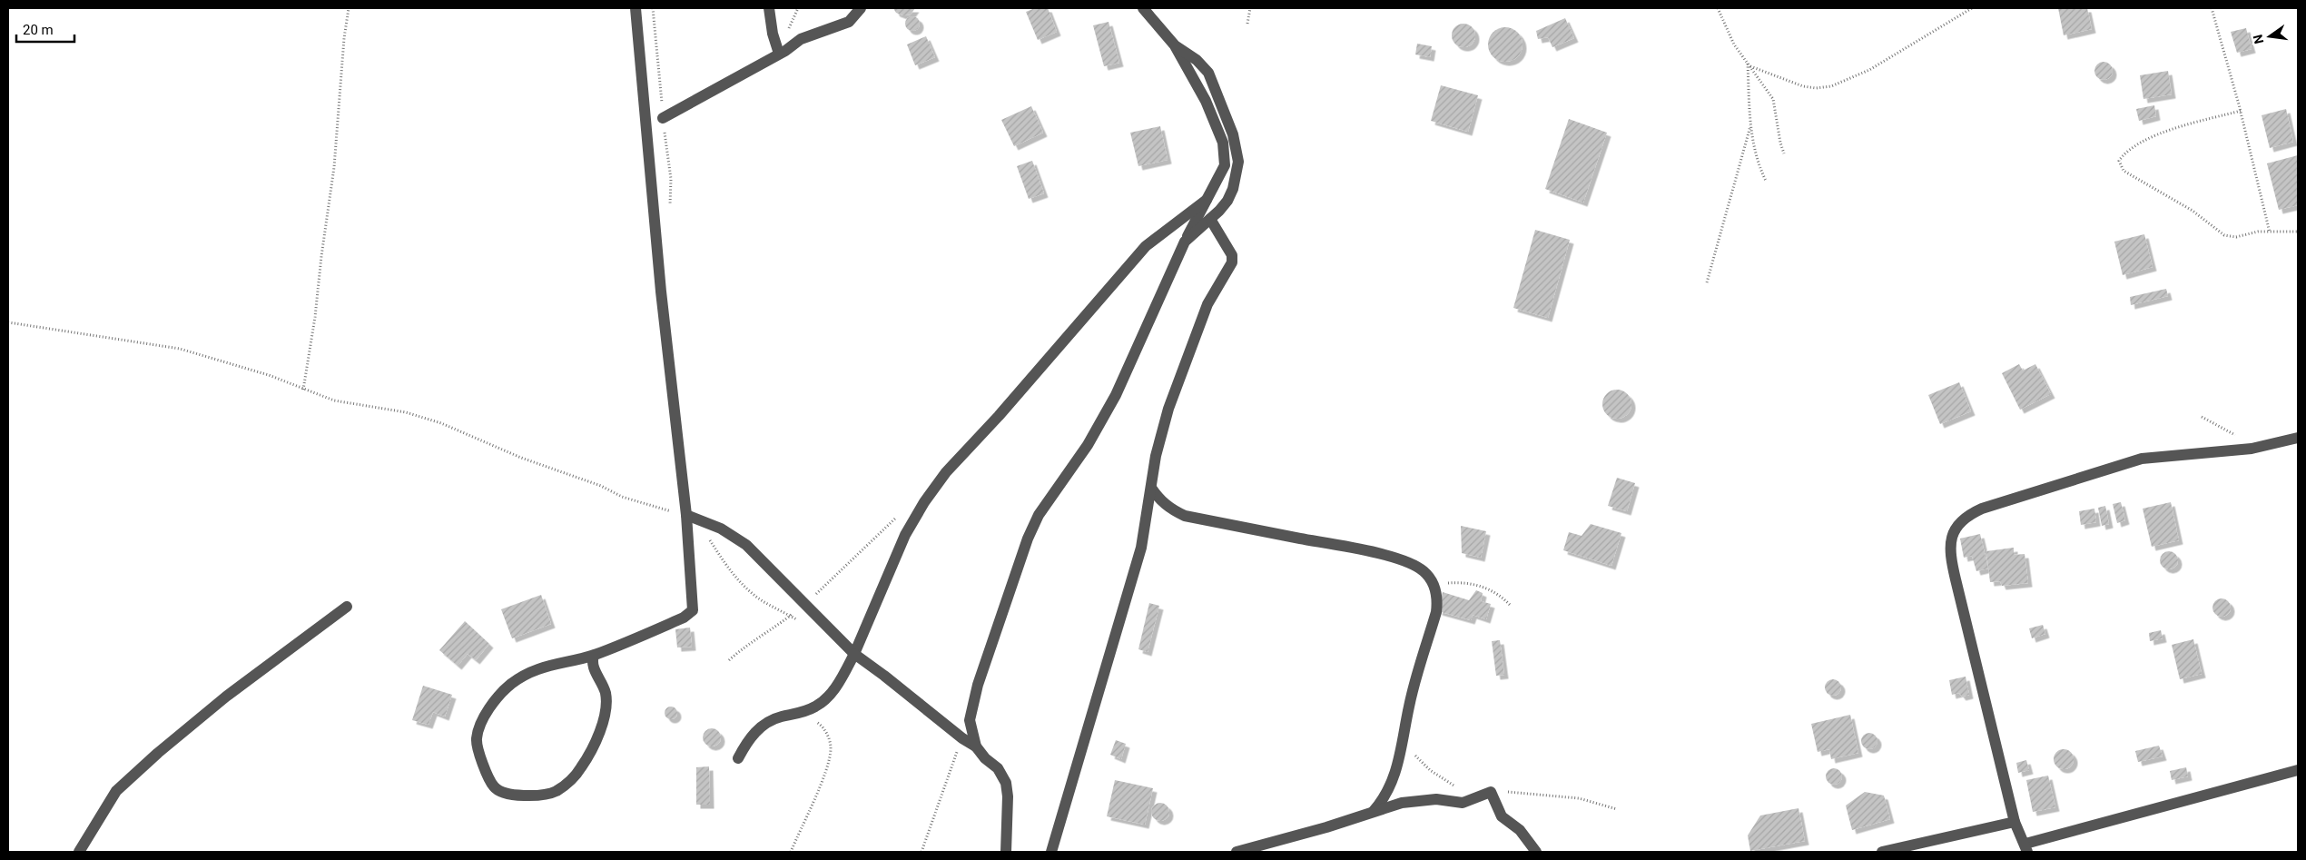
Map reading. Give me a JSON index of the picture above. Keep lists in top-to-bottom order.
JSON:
{
  "scale_bar": "20 m",
  "north": "left"
}
